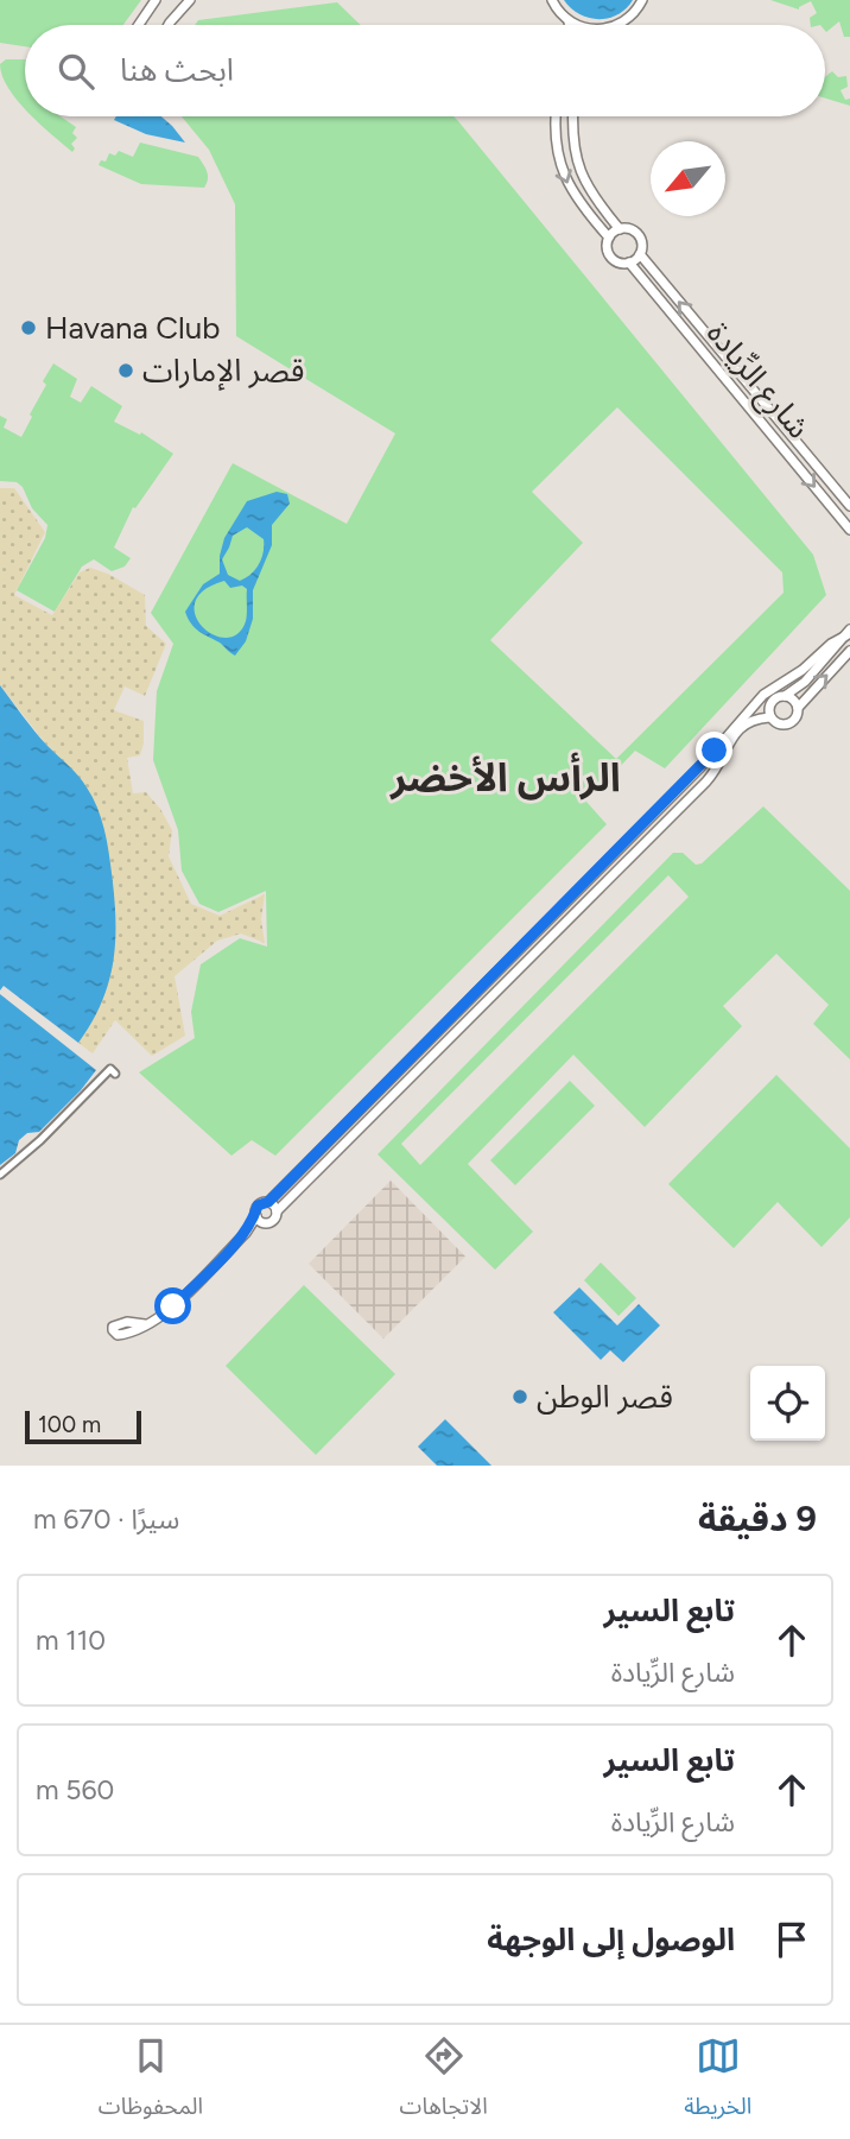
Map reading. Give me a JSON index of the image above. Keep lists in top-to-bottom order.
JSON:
{
  "streets": {
    "street": ["شارع الرِّيادة"]
  },
  "districts": ["الرأس الأخضر"],
  "places": ["Havana Club", "قصر الإمارات", "قصر الوطن"],
  "scale_bar": "100 m",
  "north": "bottom left",
  "page": {
    "search": "ابحث هنا",
    "scale": "100 m",
    "heading": ["9 دقيقة", "سيرًا · 670 m"],
    "list": [
      ["تابع السير", "شارع الرِّيادة", "110 m"],
      ["تابع السير", "شارع الرِّيادة", "560 m"],
      "الوصول إلى الوجهة"
    ],
    "nav": ["الخريطة", "الاتجاهات", "المحفوظات"]
  }
}
